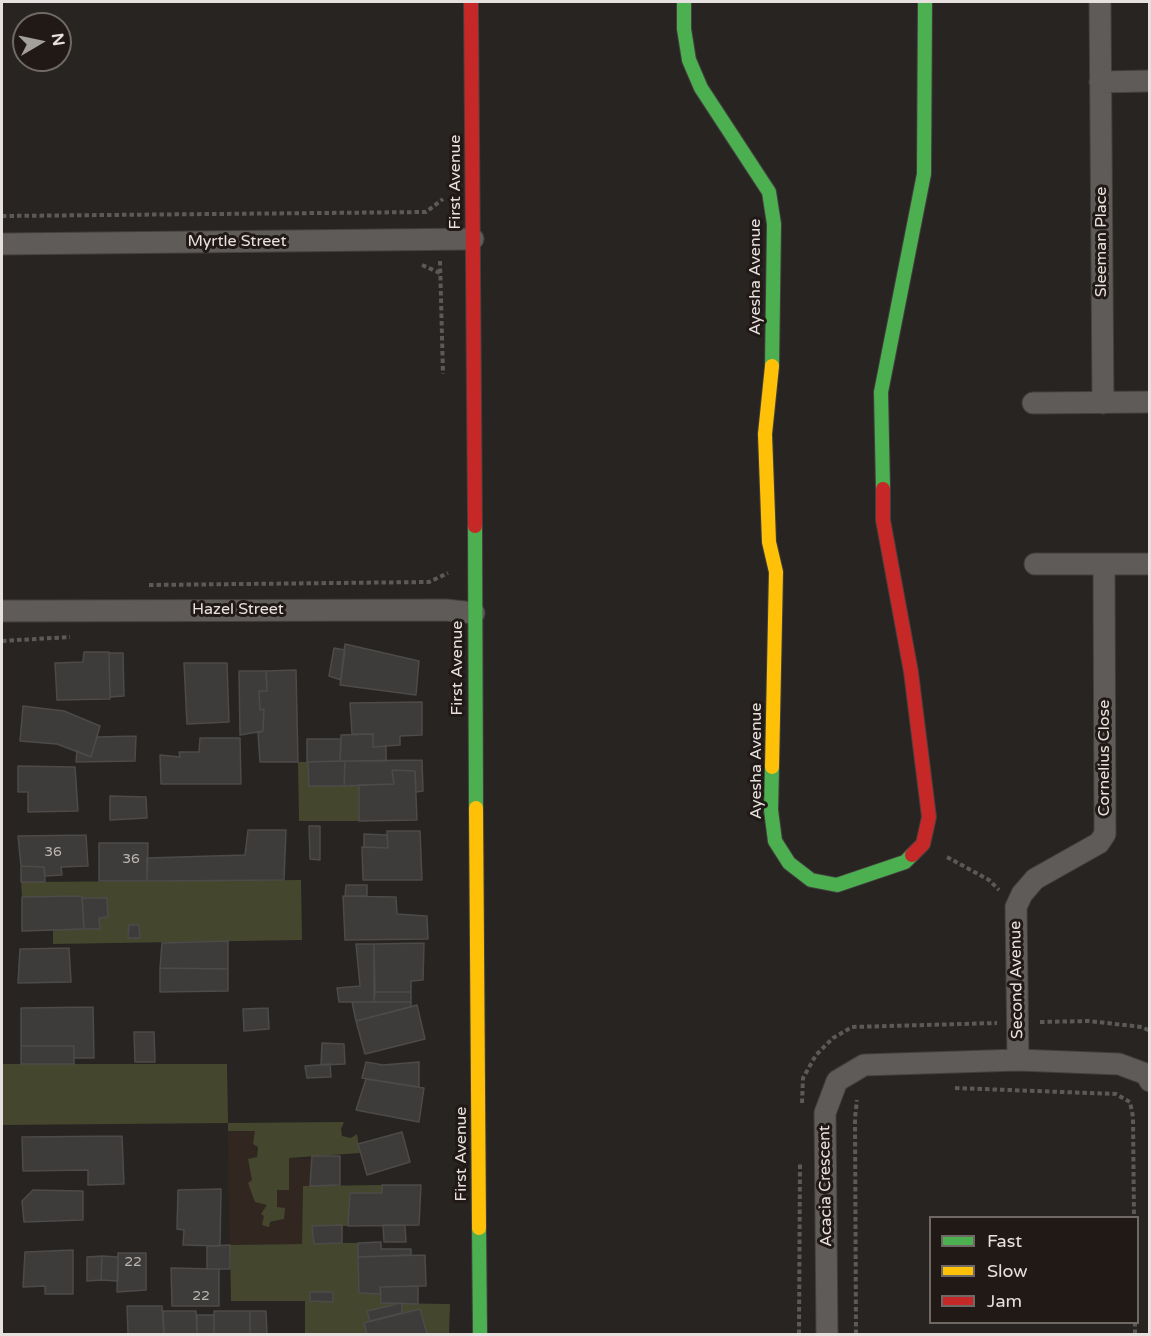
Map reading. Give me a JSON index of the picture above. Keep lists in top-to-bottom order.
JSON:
{
  "streets": {
    "street": [
      "First Avenue",
      "Myrtle Street",
      "Sleeman Place",
      "Ayesha Avenue",
      "Hazel Street",
      "Cornelius Close",
      "Second Avenue",
      "Acacia Crescent"
    ]
  },
  "crossings": [
    ["First Avenue", "Myrtle Street"],
    ["First Avenue", "Hazel Street"],
    ["Cornelius Close", "Second Avenue"],
    ["Second Avenue", "Acacia Crescent"]
  ],
  "house_numbers": [
    "36",
    "36",
    "22",
    "22"
  ],
  "legend": ["Fast", "Slow", "Jam"],
  "north": "right"
}
